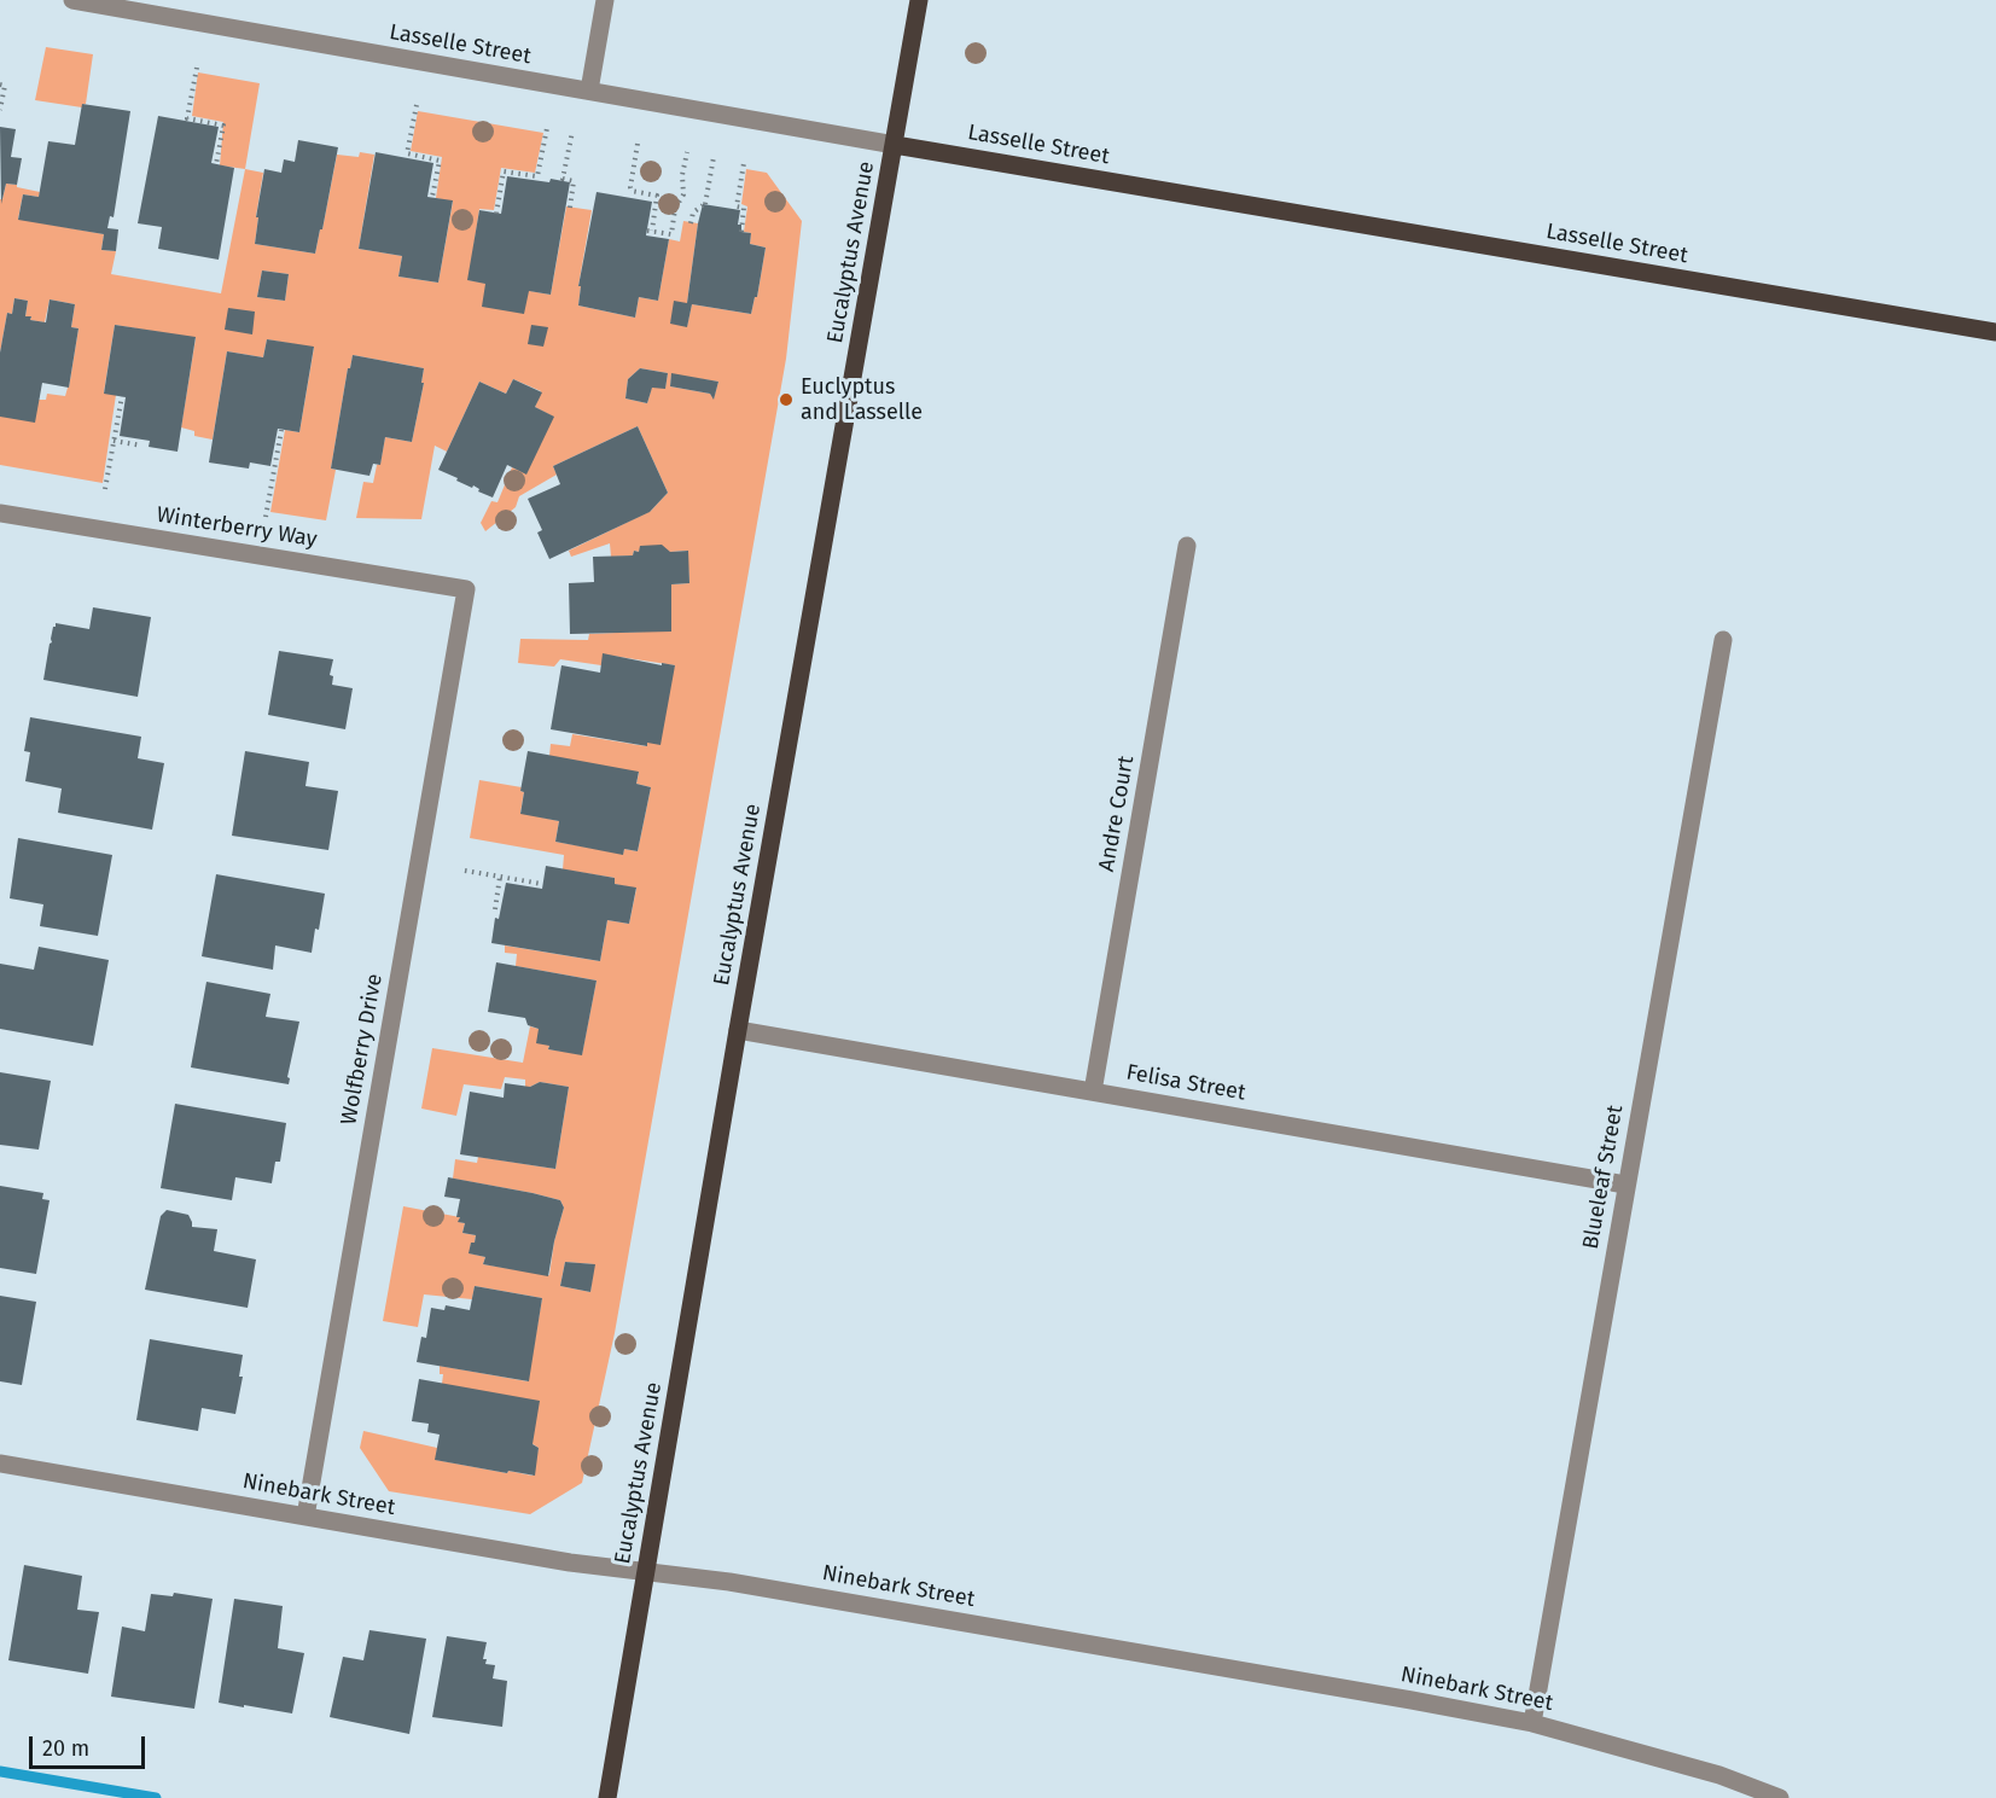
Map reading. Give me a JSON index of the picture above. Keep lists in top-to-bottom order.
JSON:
{
  "streets": {
    "main road": ["Lasselle Street", "Eucalyptus Avenue"],
    "street": [
      "Winterberry Way",
      "Andre Court",
      "Wolfberry Drive",
      "Felisa Street",
      "Blueleaf Street",
      "Ninebark Street"
    ]
  },
  "crossings": [
    ["Lasselle Street", "Eucalyptus Avenue"],
    ["Eucalyptus Avenue", "Felisa Street"],
    ["Eucalyptus Avenue", "Ninebark Street"],
    ["Winterberry Way", "Wolfberry Drive"],
    ["Andre Court", "Felisa Street"],
    ["Wolfberry Drive", "Ninebark Street"],
    ["Felisa Street", "Blueleaf Street"],
    ["Blueleaf Street", "Ninebark Street"]
  ],
  "places": ["Euclyptus and Lasselle"],
  "scale_bar": "20 m"
}
